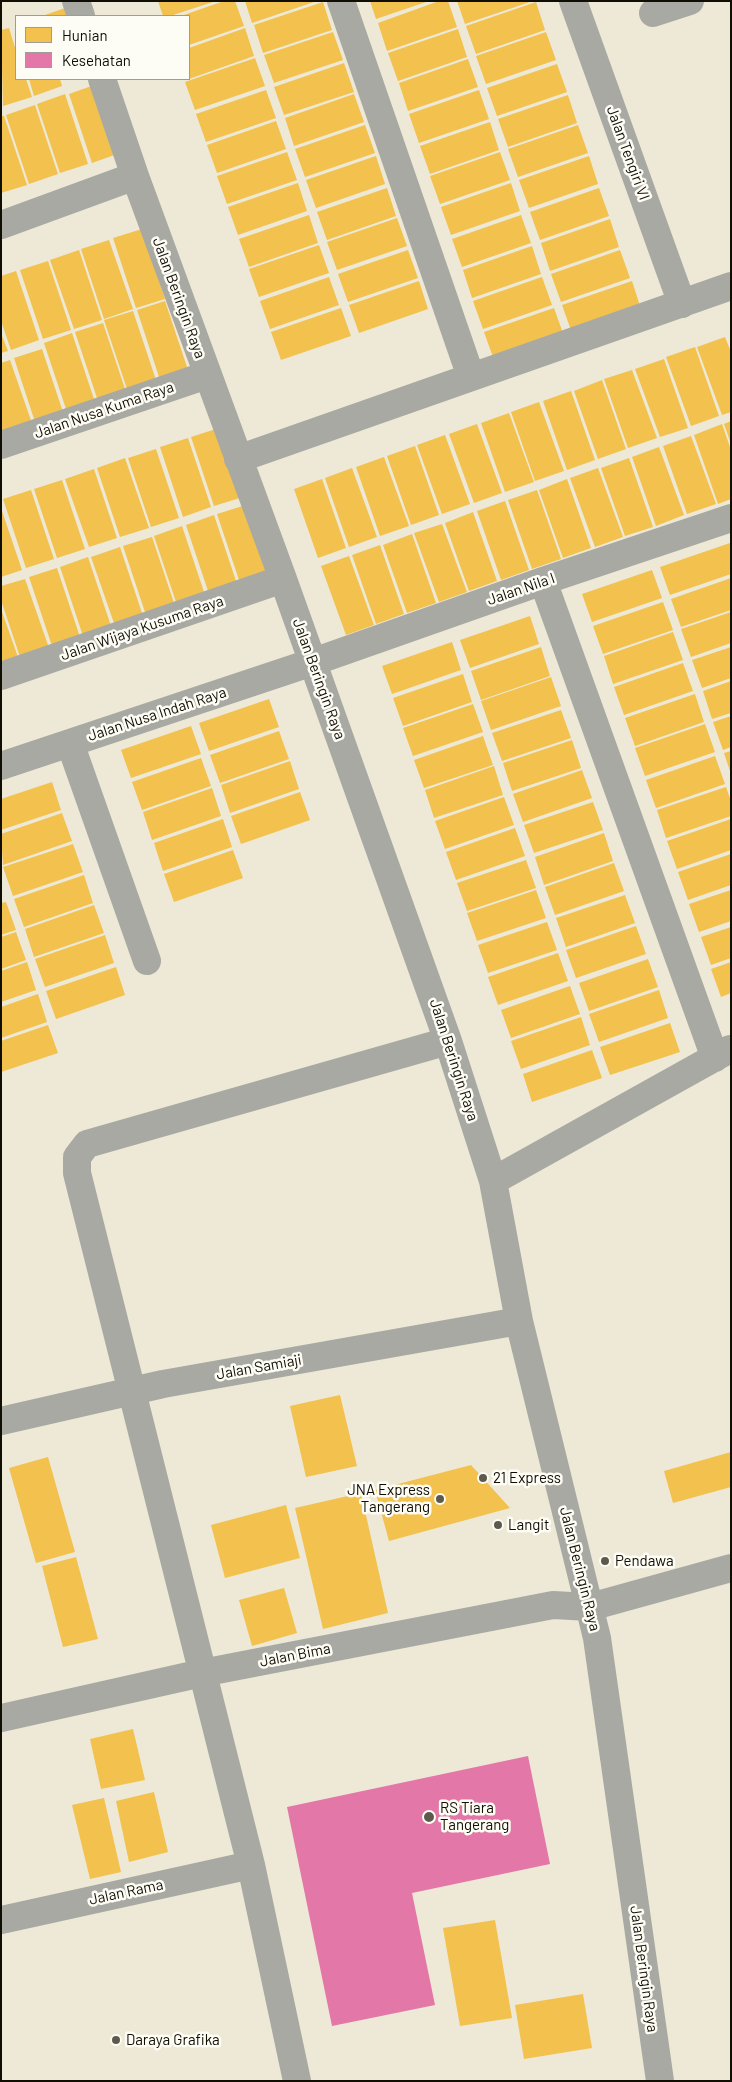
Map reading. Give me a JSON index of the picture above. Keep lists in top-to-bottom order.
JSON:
{
  "streets": {
    "street": [
      "Jalan Tengiri VI",
      "Jalan Beringin Raya",
      "Jalan Nusa Kuma Raya",
      "Jalan Nila I",
      "Jalan Wijaya Kusuma Raya",
      "Jalan Nusa Indah Raya",
      "Jalan Samiaji",
      "Jalan Bima",
      "Jalan Rama"
    ]
  },
  "crossings": [
    ["Jalan Beringin Raya", "Jalan Nusa Kuma Raya"],
    ["Jalan Beringin Raya", "Jalan Nila I"],
    ["Jalan Beringin Raya", "Jalan Wijaya Kusuma Raya"],
    ["Jalan Beringin Raya", "Jalan Nusa Indah Raya"],
    ["Jalan Beringin Raya", "Jalan Samiaji"],
    ["Jalan Beringin Raya", "Jalan Bima"],
    ["Jalan Nila I", "Jalan Nusa Indah Raya"]
  ],
  "places": [
    "21 Express",
    "JNA Express Tangerang",
    "Langit",
    "Pendawa",
    "RS Tiara Tangerang",
    "Daraya Grafika"
  ],
  "legend": ["Hunian", "Kesehatan"]
}
